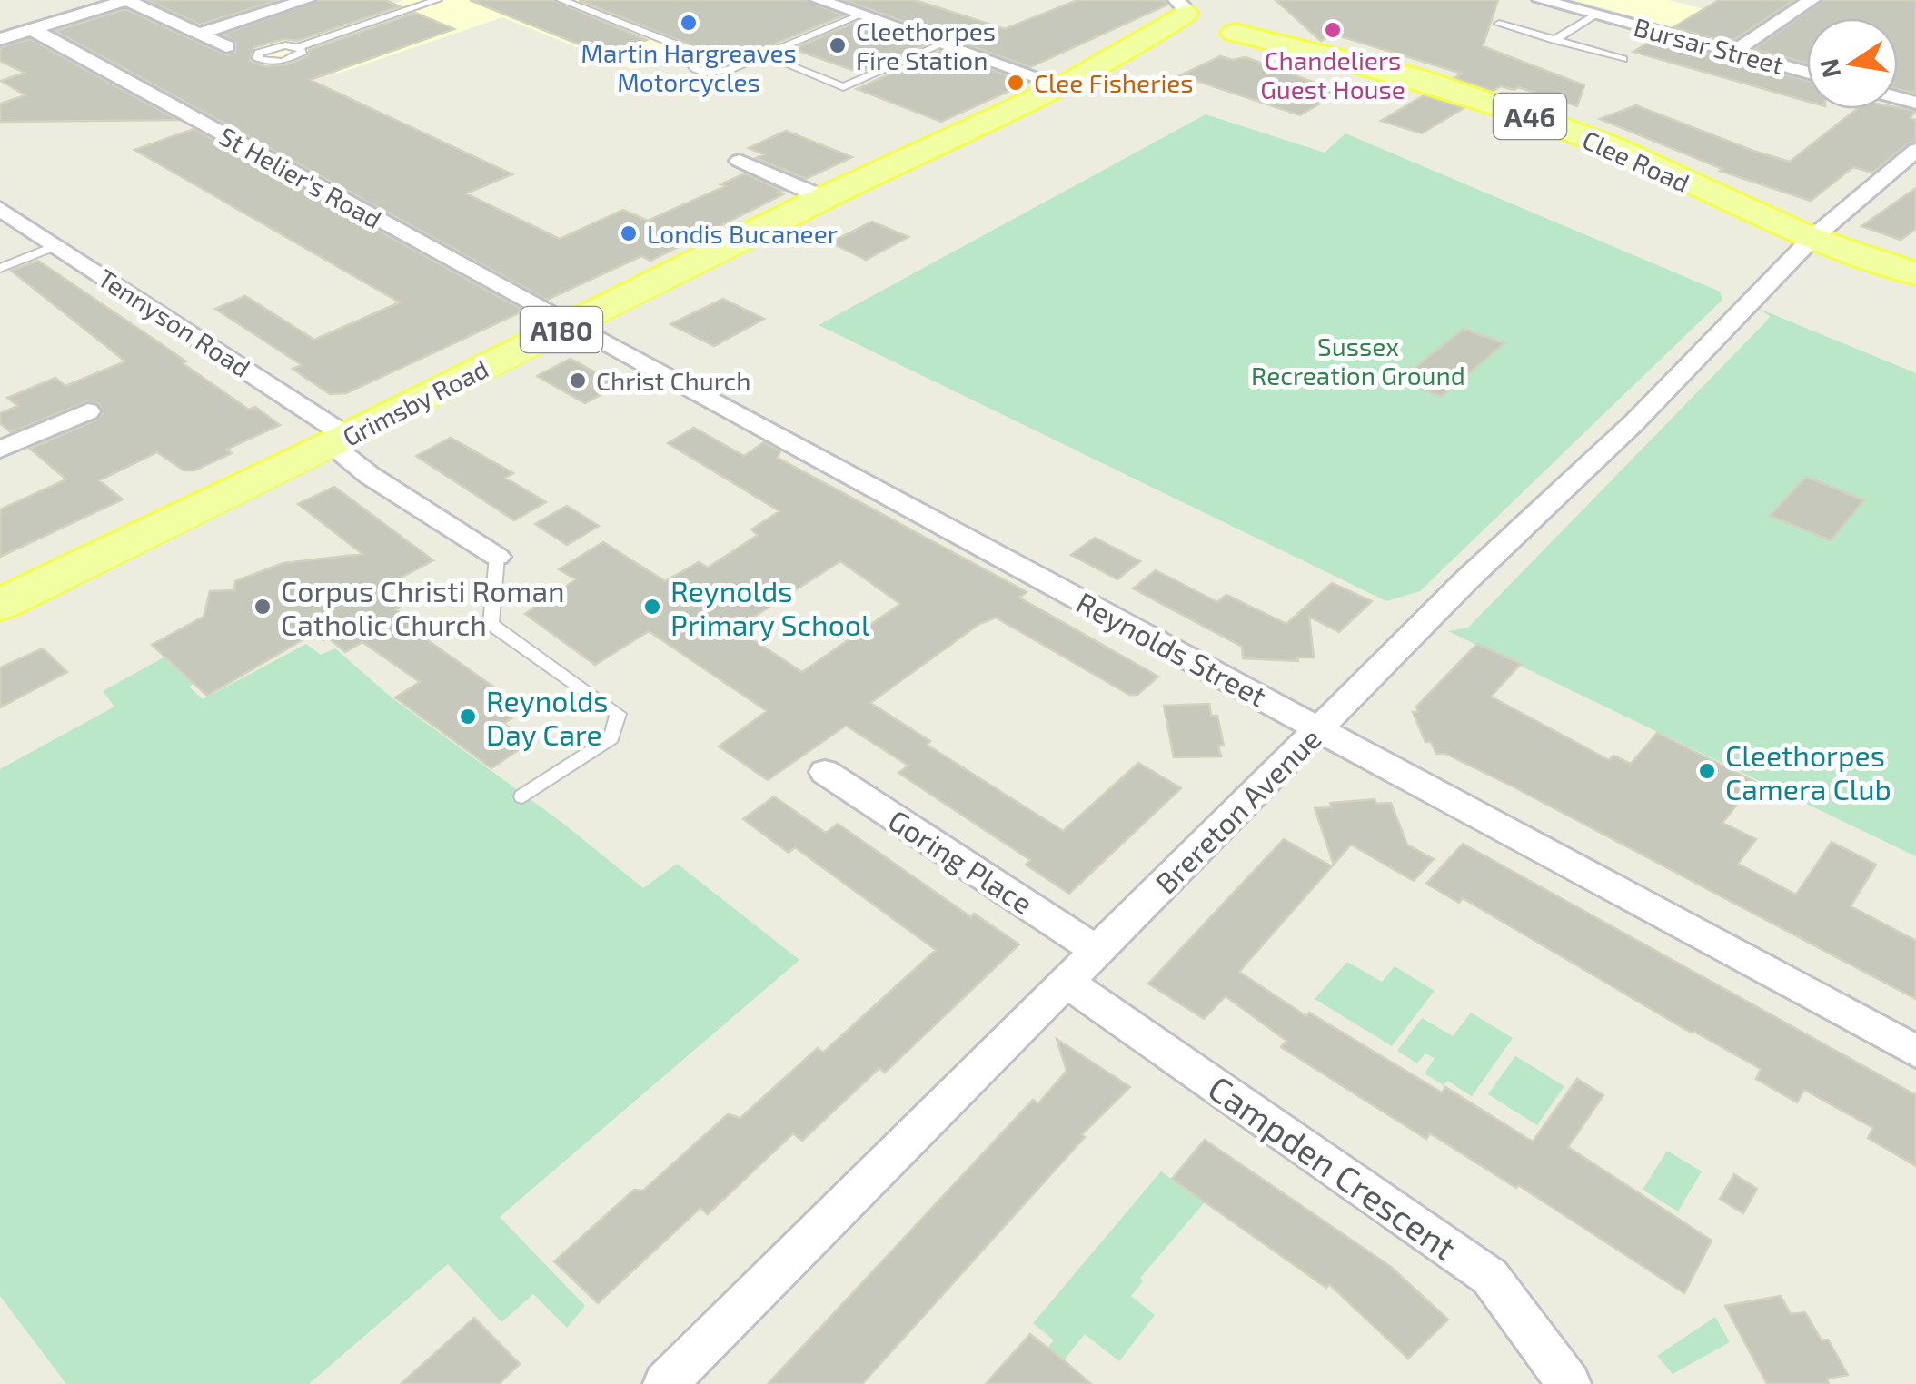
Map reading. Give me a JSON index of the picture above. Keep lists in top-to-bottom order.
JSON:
{
  "streets": {
    "main road": [
      "A46",
      "Clee Road",
      "A180",
      "Grimsby Road"
    ],
    "street": [
      "Bursar Street",
      "St Helier's Road",
      "Tennyson Road",
      "Reynolds Street",
      "Brereton Avenue",
      "Goring Place",
      "Campden Crescent"
    ]
  },
  "crossings": [
    ["Clee Road", "Grimsby Road"],
    ["Clee Road", "Brereton Avenue"],
    ["St Helier's Road", "Grimsby Road"],
    ["St Helier's Road", "Reynolds Street"],
    ["Tennyson Road", "Grimsby Road"],
    ["Grimsby Road", "Reynolds Street"],
    ["Reynolds Street", "Brereton Avenue"],
    ["Brereton Avenue", "Goring Place"],
    ["Brereton Avenue", "Campden Crescent"]
  ],
  "parks": ["Sussex Recreation Ground"],
  "places": [
    "Martin Hargreaves Motorcycles",
    "Chandeliers Guest House",
    "Cleethorpes Fire Station",
    "Clee Fisheries",
    "Londis Bucaneer",
    "Christ Church",
    "Corpus Christi Roman Catholic Church",
    "Reynolds Primary School",
    "Reynolds Day Care",
    "Cleethorpes Camera Club"
  ],
  "north": "left"
}
